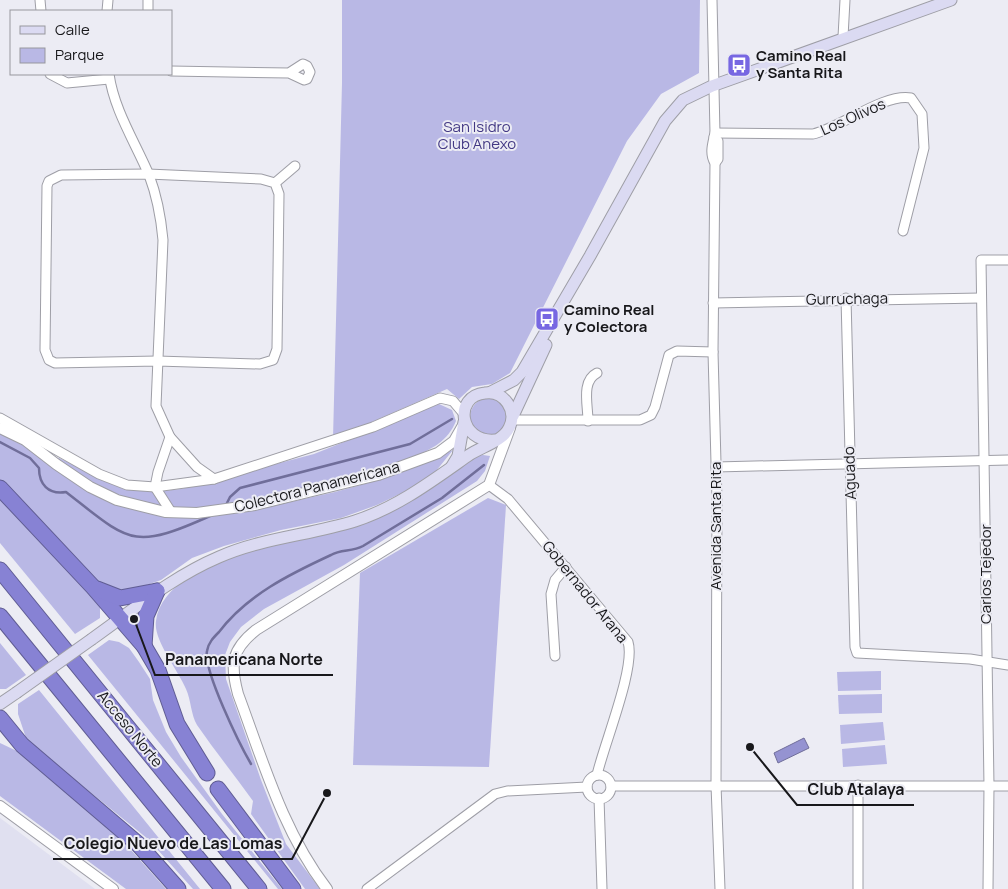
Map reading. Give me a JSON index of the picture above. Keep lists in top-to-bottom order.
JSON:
{
  "streets": {
    "highway": ["Acceso Norte"],
    "street": [
      "Los Olivos",
      "Gurruchaga",
      "Aguado",
      "Colectora Panamericana",
      "Avenida Santa Rita",
      "Carlos Tejedor",
      "Gobernador Arana"
    ]
  },
  "crossings": [
    ["Los Olivos", "Avenida Santa Rita"],
    ["Gurruchaga", "Aguado"],
    ["Gurruchaga", "Avenida Santa Rita"],
    ["Gurruchaga", "Carlos Tejedor"],
    ["Aguado", "Carlos Tejedor"]
  ],
  "parks": ["San Isidro Club Anexo"],
  "places": {
    "bus stop": ["Camino Real y Santa Rita", "Camino Real y Colectora"],
    "other": ["Panamericana Norte", "Club Atalaya", "Colegio Nuevo de Las Lomas"]
  },
  "legend": ["Calle", "Parque"]
}
